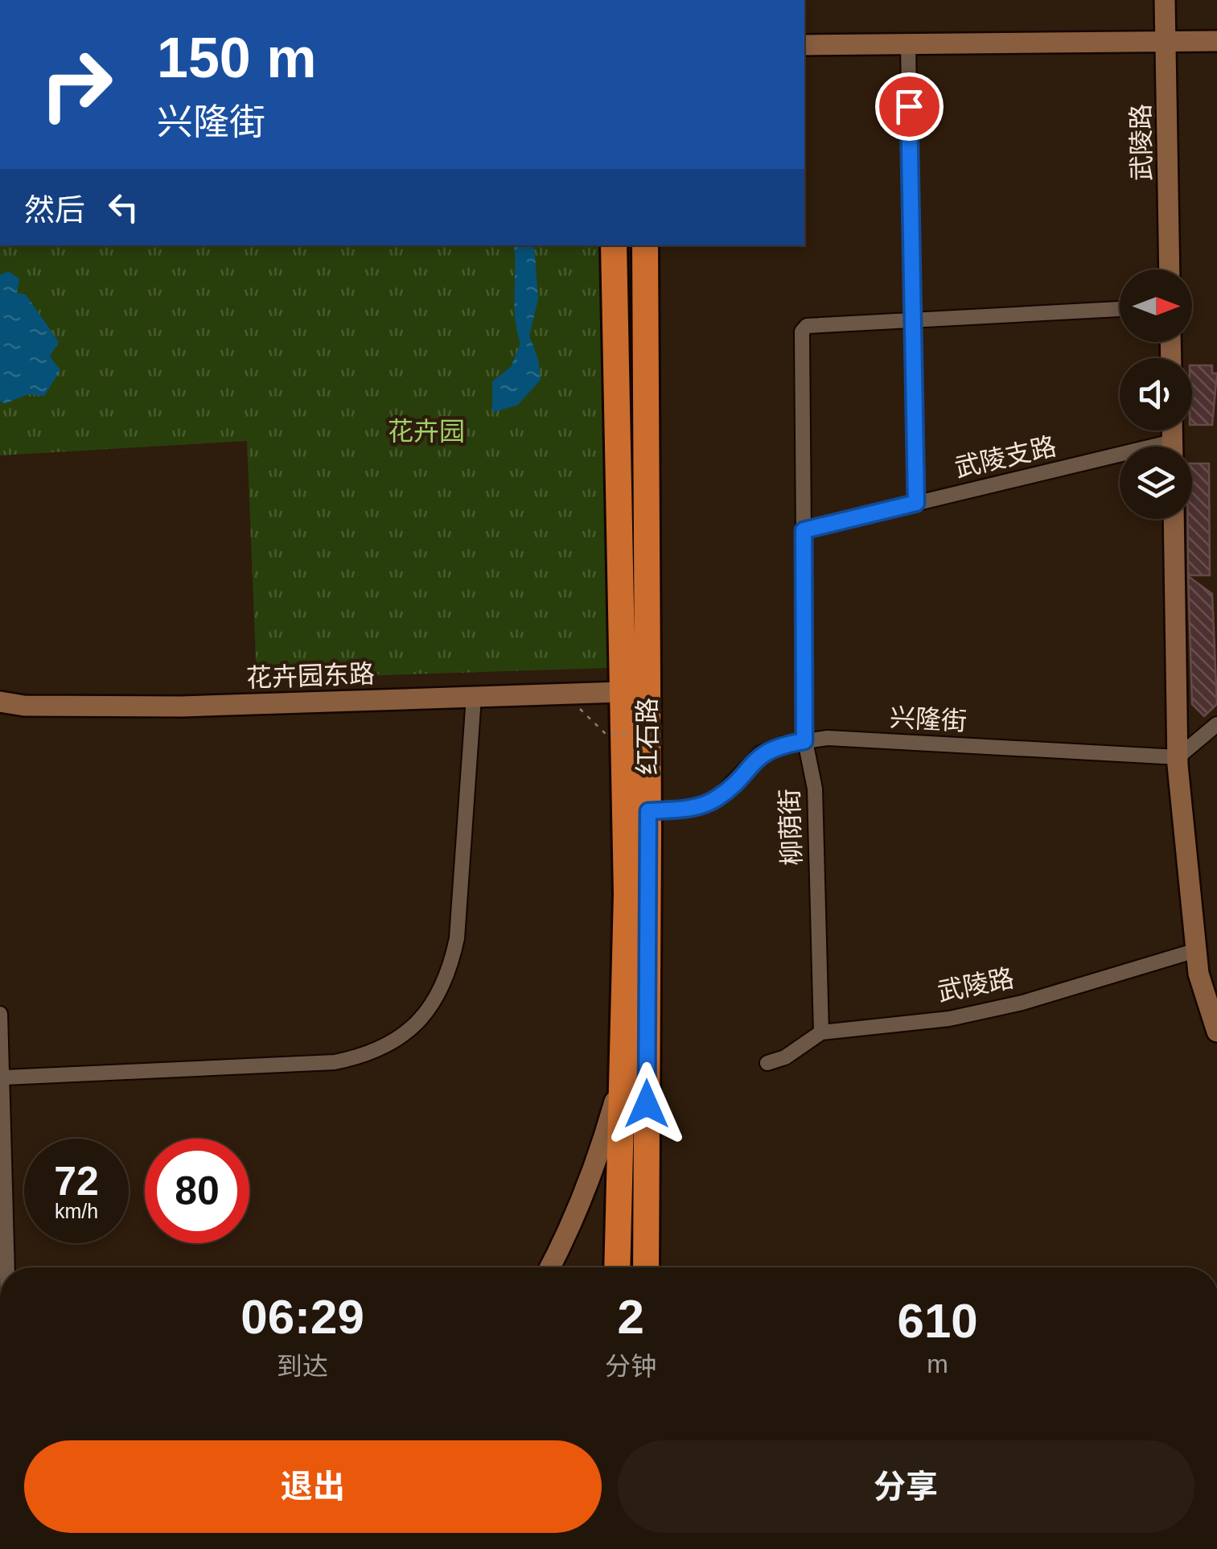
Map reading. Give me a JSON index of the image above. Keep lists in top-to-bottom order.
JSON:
{
  "streets": {
    "highway": ["红石路"],
    "street": [
      "武陵路",
      "武陵支路",
      "花卉园东路",
      "兴隆街",
      "柳荫街"
    ]
  },
  "crossings": [
    ["武陵路", "柳荫街"],
    ["武陵支路", "柳荫街"],
    ["花卉园东路", "红石路"],
    ["兴隆街", "红石路"],
    ["兴隆街", "柳荫街"]
  ],
  "parks": ["花卉园"],
  "north": "right",
  "page": {
    "turn": ["150 m", "兴隆街"],
    "then": "然后",
    "speed": "72 km/h",
    "limit": "80",
    "eta": [
      "06:29",
      "到达",
      "2",
      "分钟",
      "610",
      "m"
    ],
    "buttons": ["退出", "分享"]
  }
}
